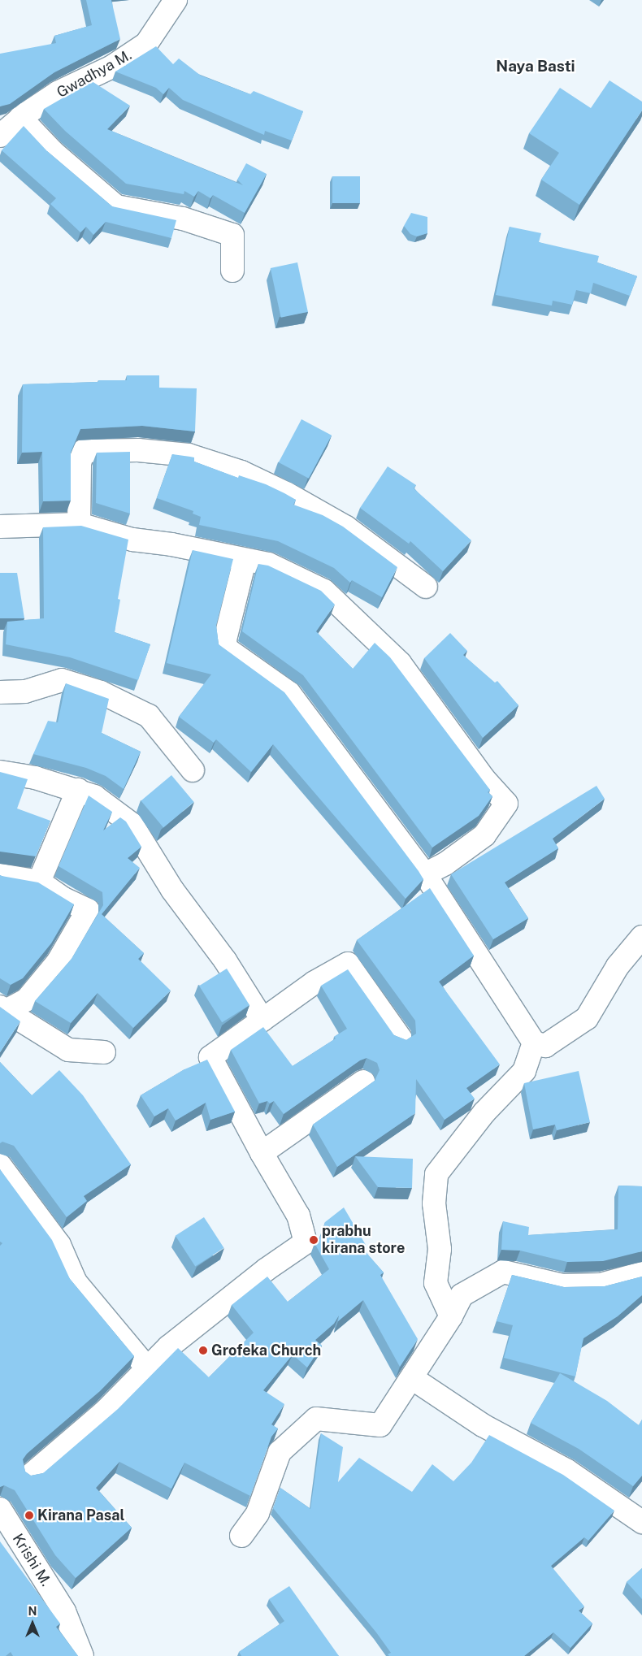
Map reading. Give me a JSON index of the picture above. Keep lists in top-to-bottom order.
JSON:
{
  "streets": {
    "street": ["Gwadhya M.", "Krishi M."]
  },
  "districts": ["Naya Basti"],
  "places": ["prabhu kirana store", "Grofeka Church", "Kirana Pasal"],
  "north": "top"
}
